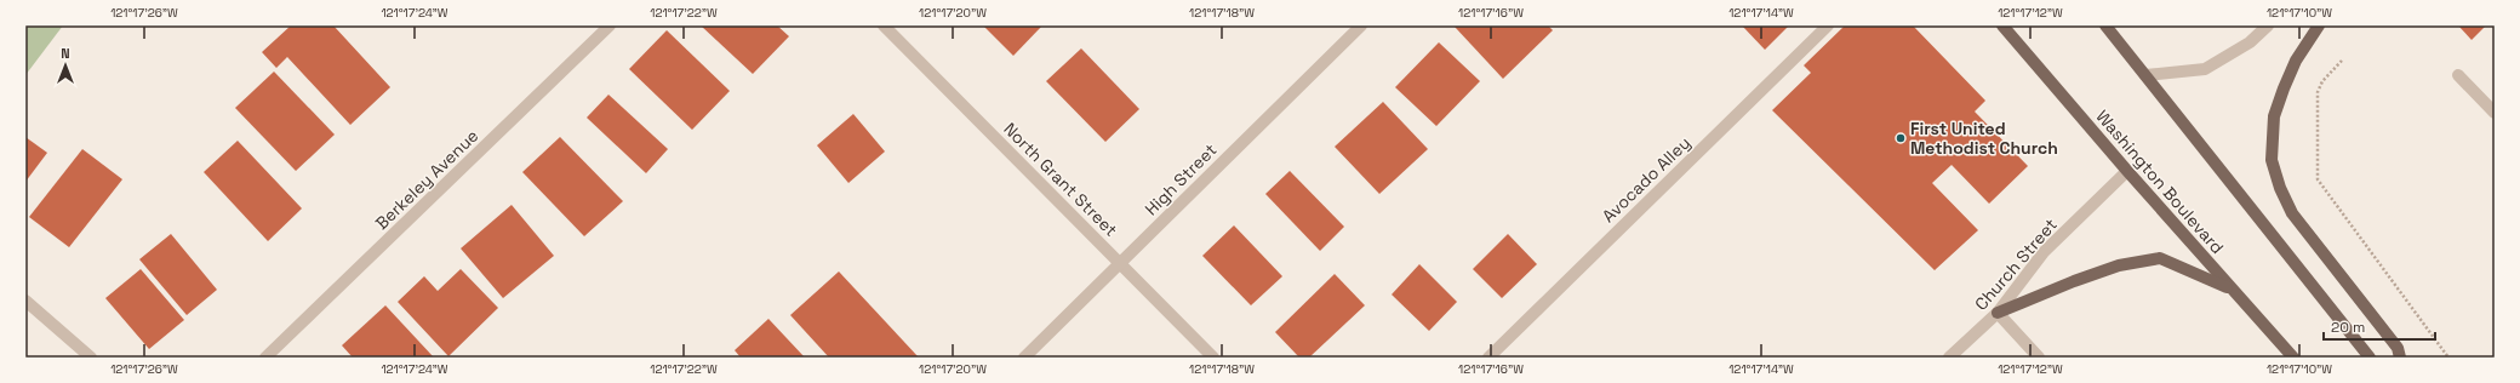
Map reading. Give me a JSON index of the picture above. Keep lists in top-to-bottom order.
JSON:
{
  "streets": {
    "main road": ["Washington Boulevard"],
    "street": [
      "Berkeley Avenue",
      "North Grant Street",
      "High Street",
      "Avocado Alley",
      "Church Street"
    ]
  },
  "crossings": [
    ["North Grant Street", "High Street"],
    ["Washington Boulevard", "Church Street"]
  ],
  "places": ["First United Methodist Church"],
  "scale_bar": "20 m",
  "north": "top",
  "coordinates": [
    "121°17'26\"W",
    "121°17'24\"W",
    "121°17'22\"W",
    "121°17'20\"W",
    "121°17'18\"W",
    "121°17'16\"W",
    "121°17'14\"W",
    "121°17'12\"W",
    "121°17'10\"W"
  ]
}
